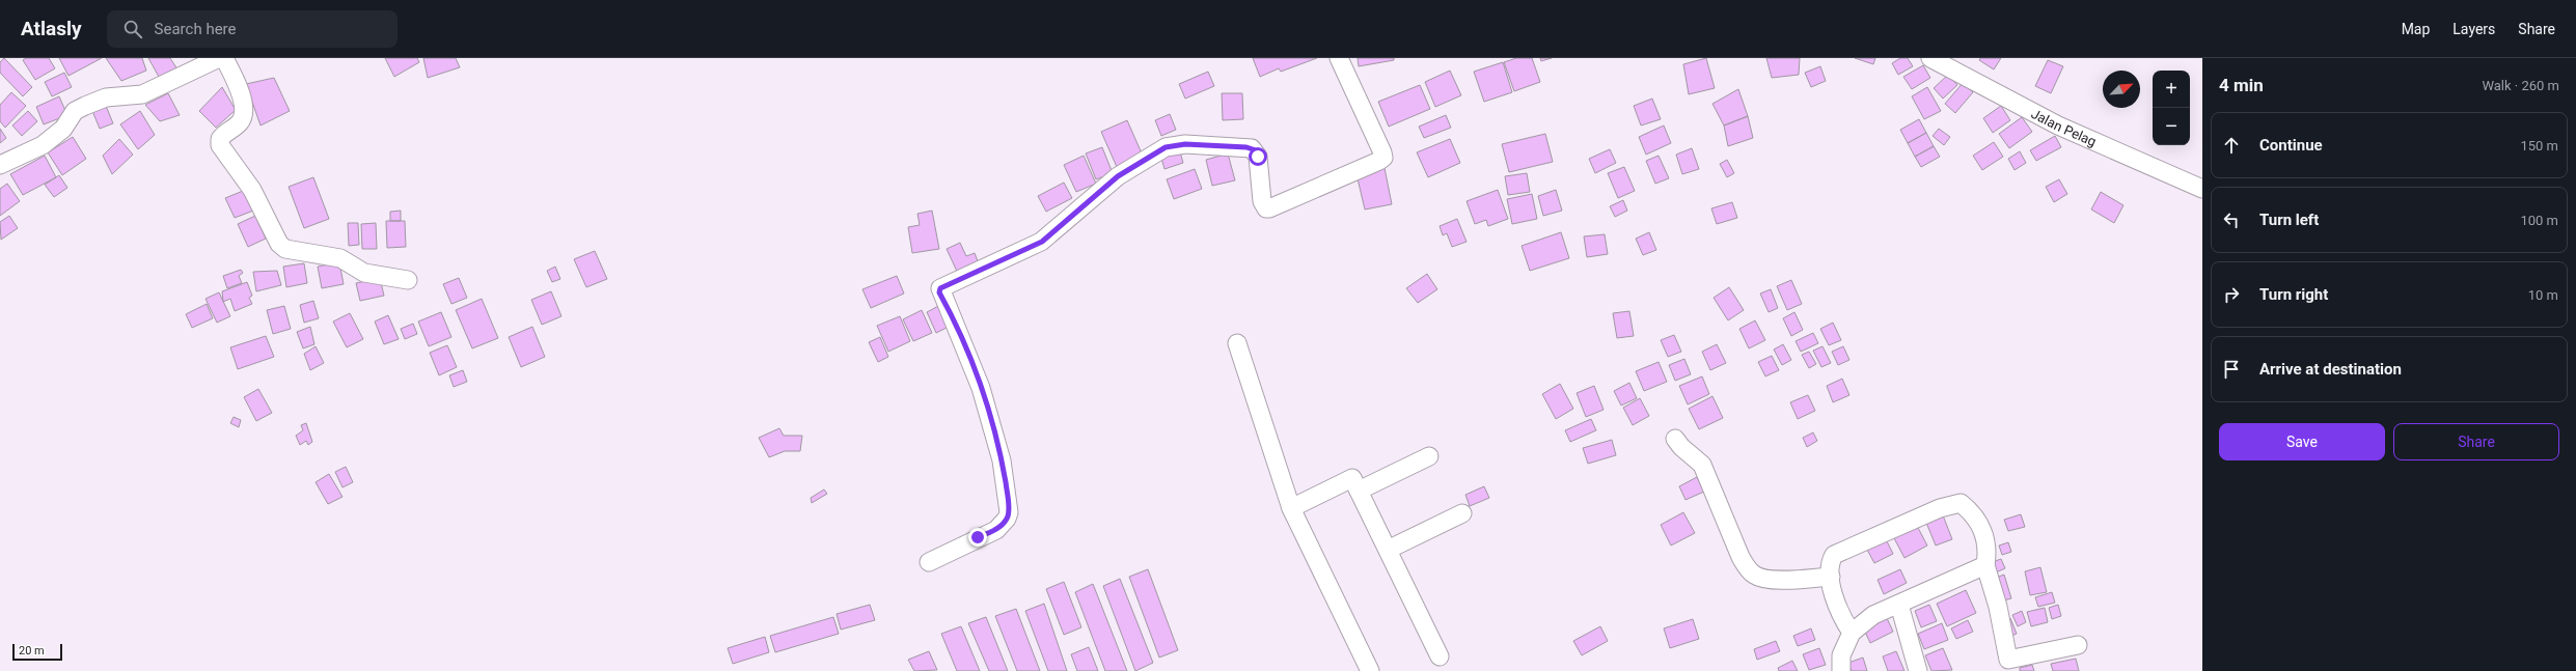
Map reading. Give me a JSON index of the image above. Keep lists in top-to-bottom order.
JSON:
{
  "streets": {
    "street": ["Jalan Pelag"]
  },
  "scale_bar": "20 m",
  "north": "top right",
  "page": {
    "header": "Atlasly",
    "search": "Search here",
    "nav": ["Map", "Layers", "Share"],
    "heading": ["4 min", "Walk · 260 m"],
    "map_buttons": ["+", "−"],
    "list": [
      ["Continue", "150 m"],
      ["Turn left", "100 m"],
      ["Turn right", "10 m"],
      "Arrive at destination"
    ],
    "buttons": ["Save", "Share"],
    "scale": "20 m"
  }
}
